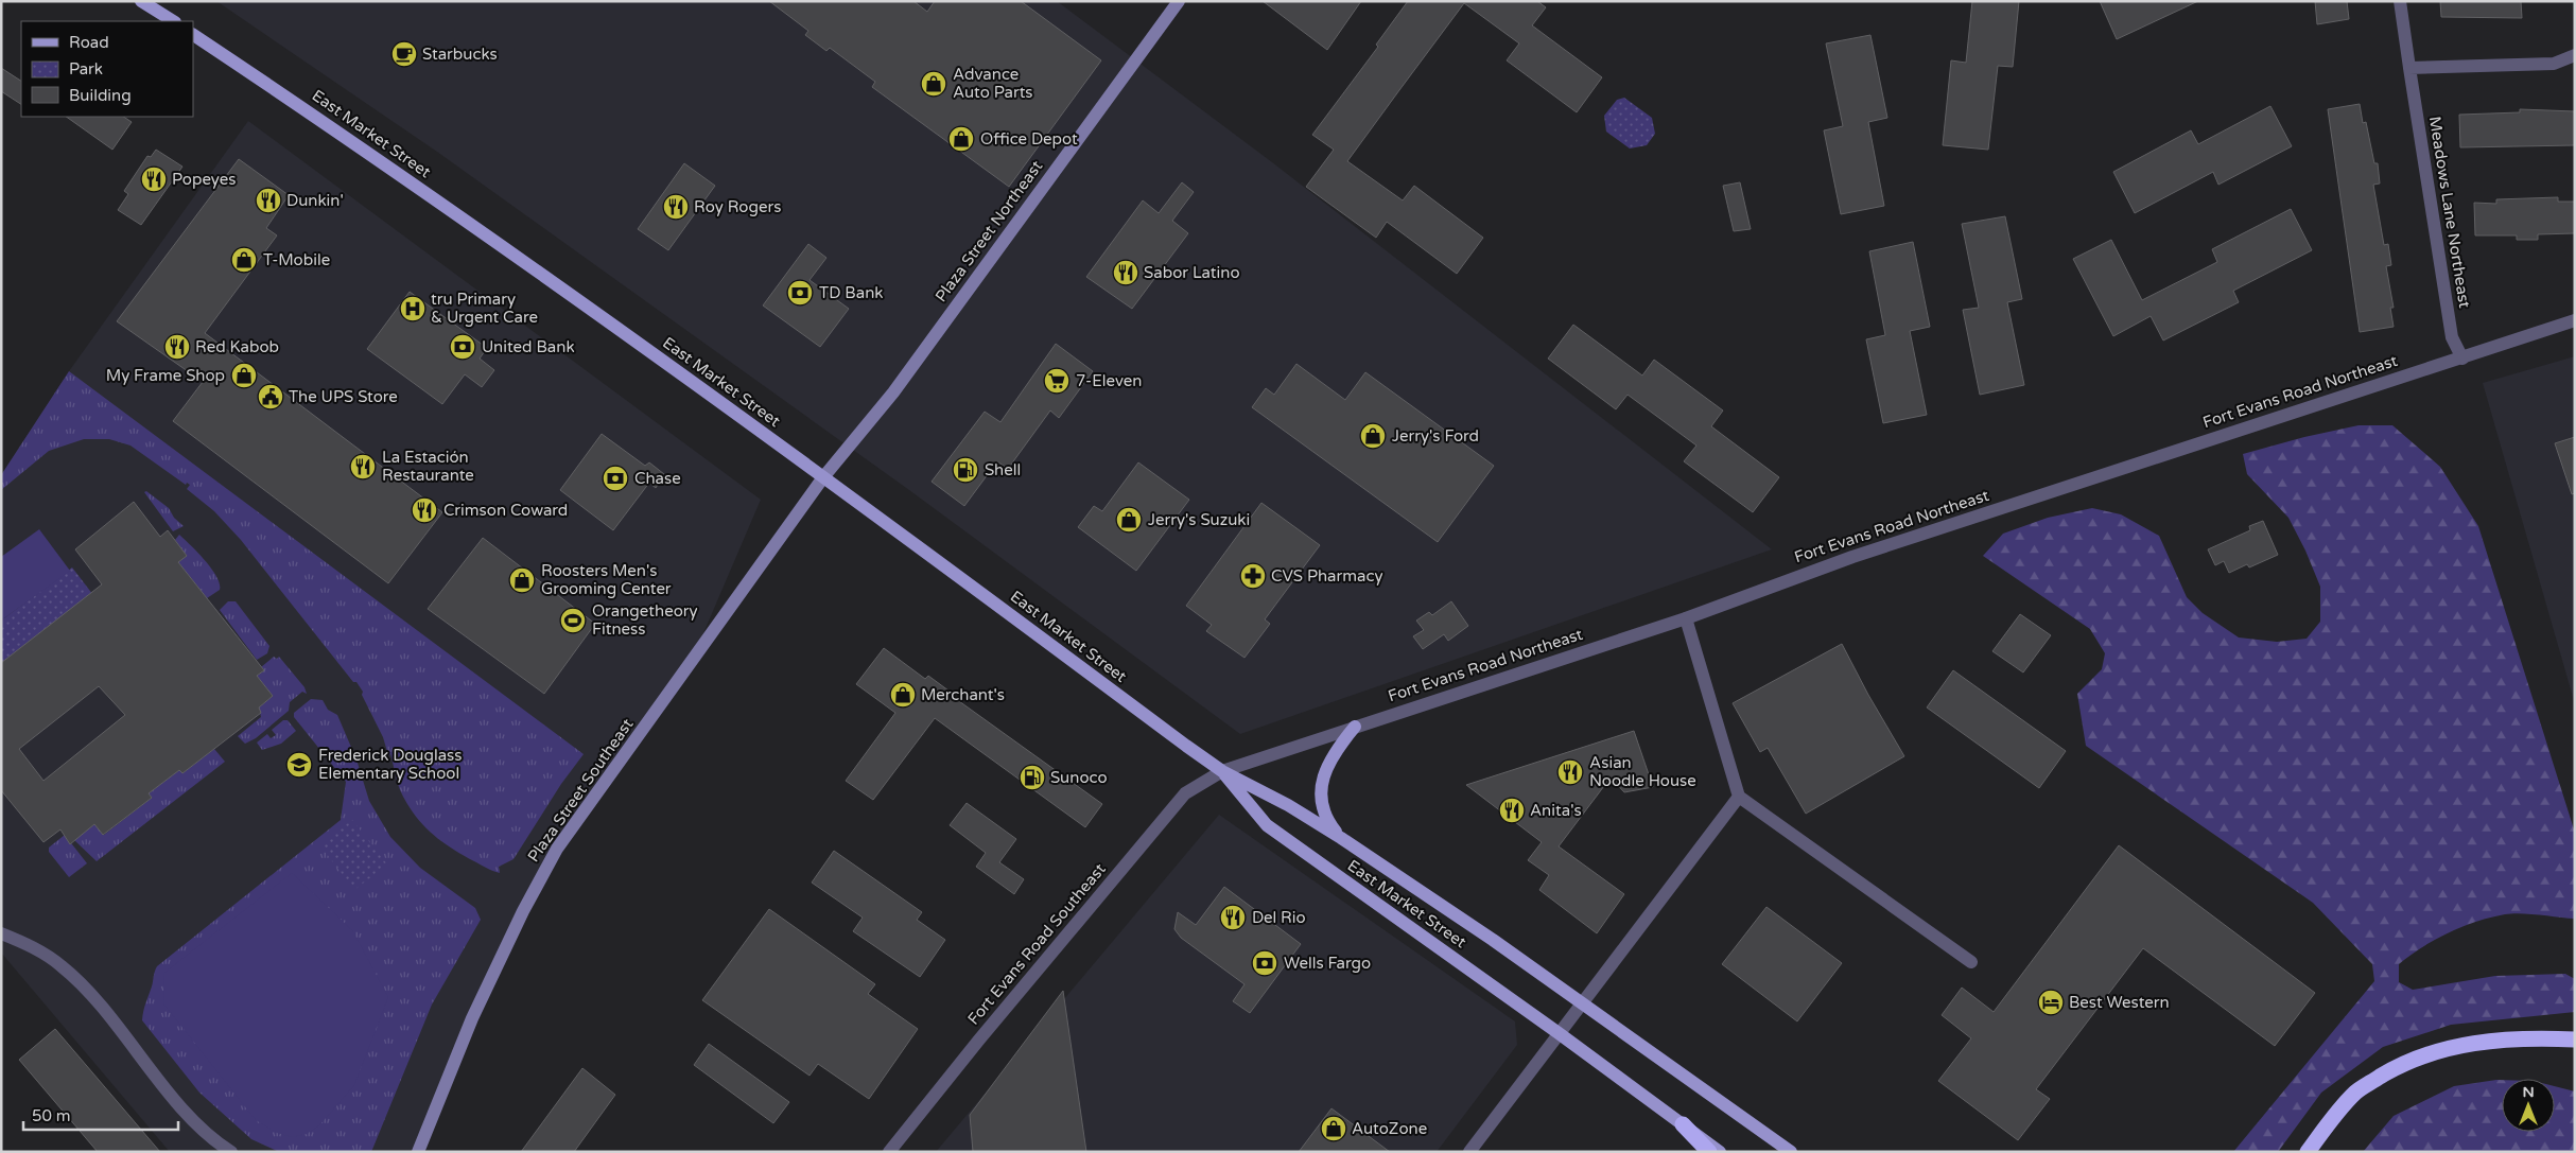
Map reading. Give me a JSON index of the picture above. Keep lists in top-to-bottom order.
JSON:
{
  "streets": {
    "main road": ["East Market Street", "Plaza Street Northeast", "Plaza Street Southeast"],
    "street": ["Meadows Lane Northeast", "Fort Evans Road Northeast", "Fort Evans Road Southeast"]
  },
  "crossings": [
    ["East Market Street", "Plaza Street Northeast"],
    ["East Market Street", "Fort Evans Road Northeast"],
    ["East Market Street", "Plaza Street Southeast"],
    ["East Market Street", "Fort Evans Road Southeast"],
    ["Meadows Lane Northeast", "Fort Evans Road Northeast"],
    ["Plaza Street Northeast", "Plaza Street Southeast"],
    ["Fort Evans Road Northeast", "Fort Evans Road Southeast"]
  ],
  "places": {
    "cafe": ["Starbucks"],
    "shop": [
      "Advance Auto Parts",
      "Office Depot",
      "T-Mobile",
      "My Frame Shop",
      "Jerry's Ford",
      "Jerry's Suzuki",
      "Roosters Men's Grooming Center",
      "Merchant's",
      "AutoZone"
    ],
    "restaurant": [
      "Popeyes",
      "Dunkin'",
      "Roy Rogers",
      "Sabor Latino",
      "Red Kabob",
      "La Estación Restaurante",
      "Crimson Coward",
      "Asian Noodle House",
      "Anita's",
      "Del Rio"
    ],
    "bank": [
      "TD Bank",
      "United Bank",
      "Chase",
      "Wells Fargo"
    ],
    "hospital": ["tru Primary & Urgent Care"],
    "supermarket": ["7-Eleven"],
    "public building": ["The UPS Store"],
    "fuel station": ["Shell", "Sunoco"],
    "pharmacy": ["CVS Pharmacy"],
    "sports": ["Orangetheory Fitness"],
    "school or university": ["Frederick Douglass Elementary School"],
    "hotel": ["Best Western"]
  },
  "legend": ["Road", "Park", "Building"],
  "scale_bar": "50 m",
  "north": "top"
}
